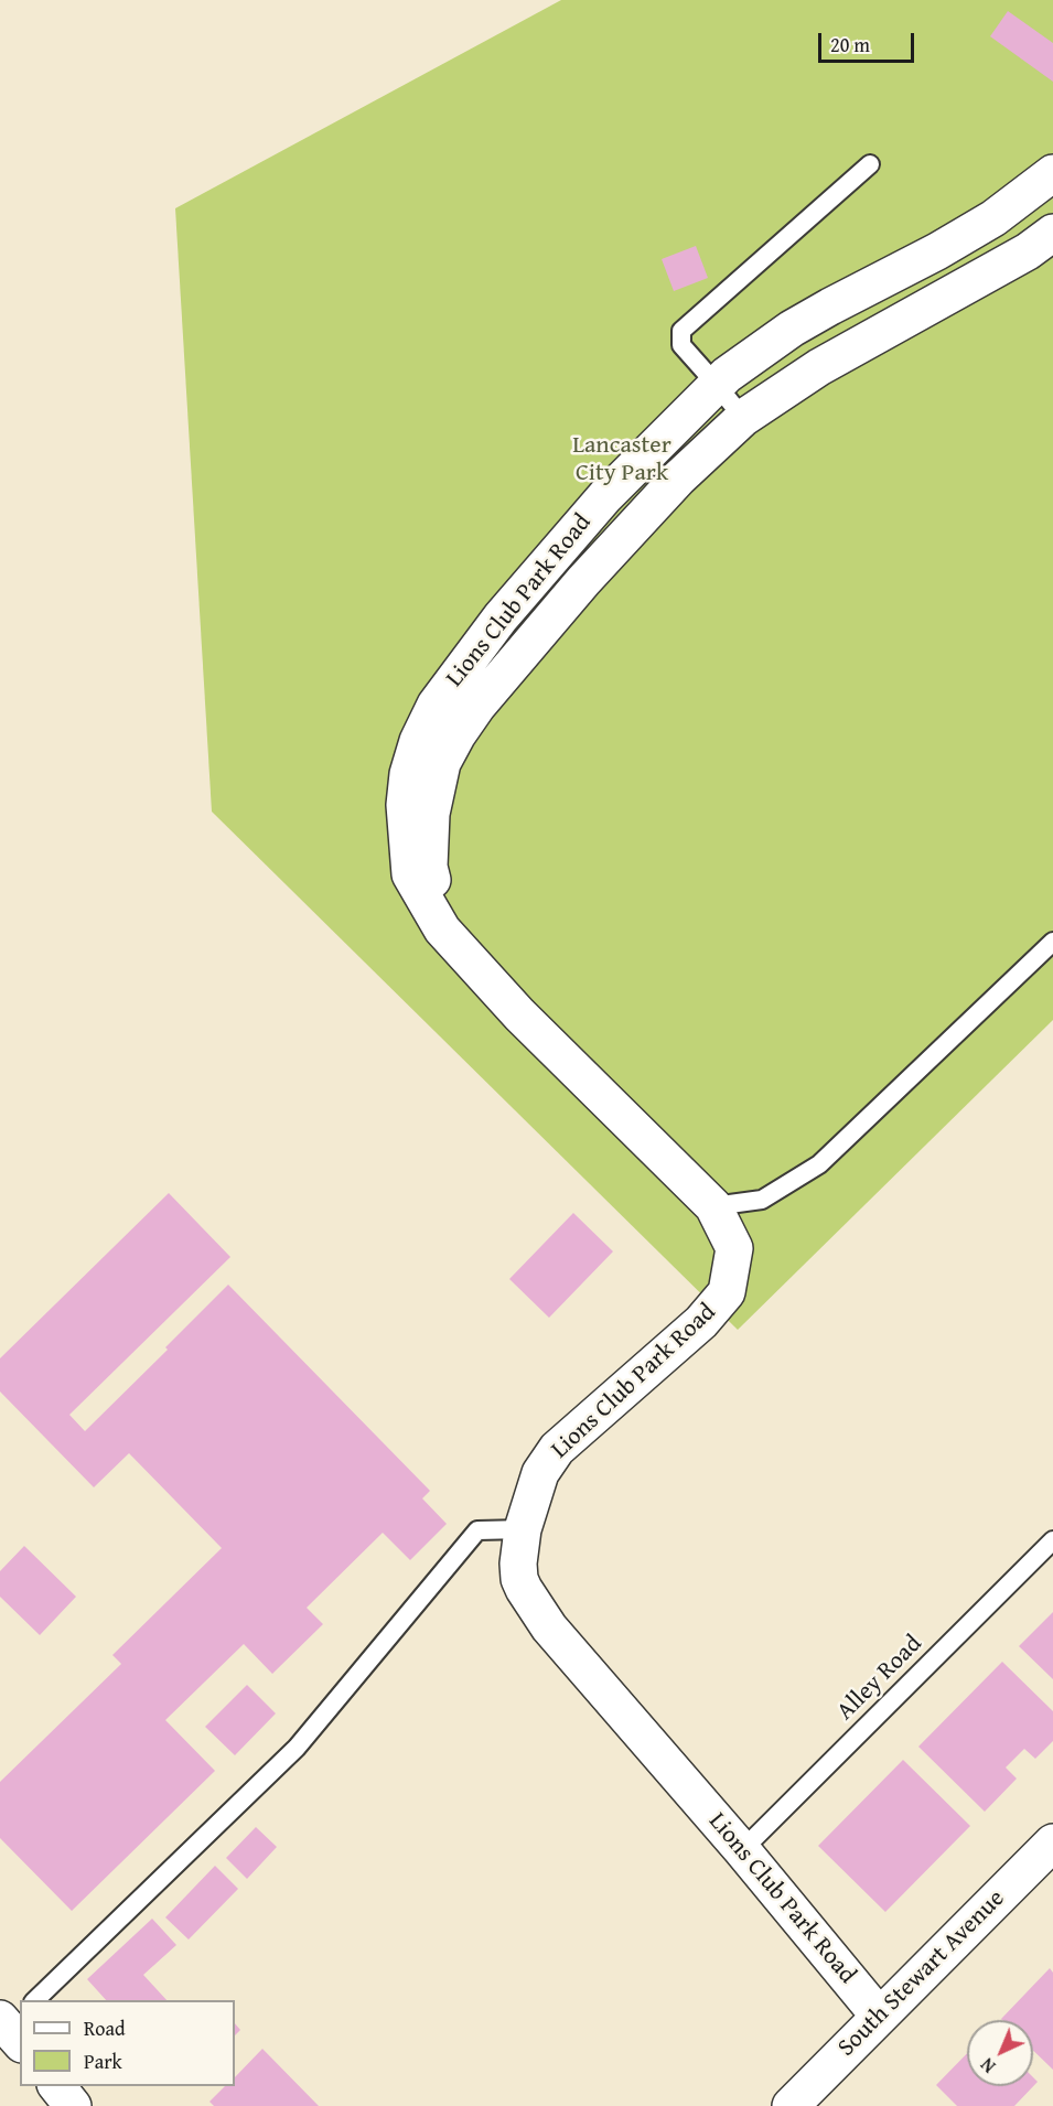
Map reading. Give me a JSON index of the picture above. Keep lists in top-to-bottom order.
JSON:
{
  "streets": {
    "street": ["Lions Club Park Road", "South Stewart Avenue"],
    "lane": ["Alley Road"]
  },
  "crossings": [
    ["Lions Club Park Road", "Alley Road"],
    ["Lions Club Park Road", "South Stewart Avenue"]
  ],
  "parks": ["Lancaster City Park"],
  "legend": ["Road", "Park"],
  "scale_bar": "20 m",
  "north": "bottom left"
}
